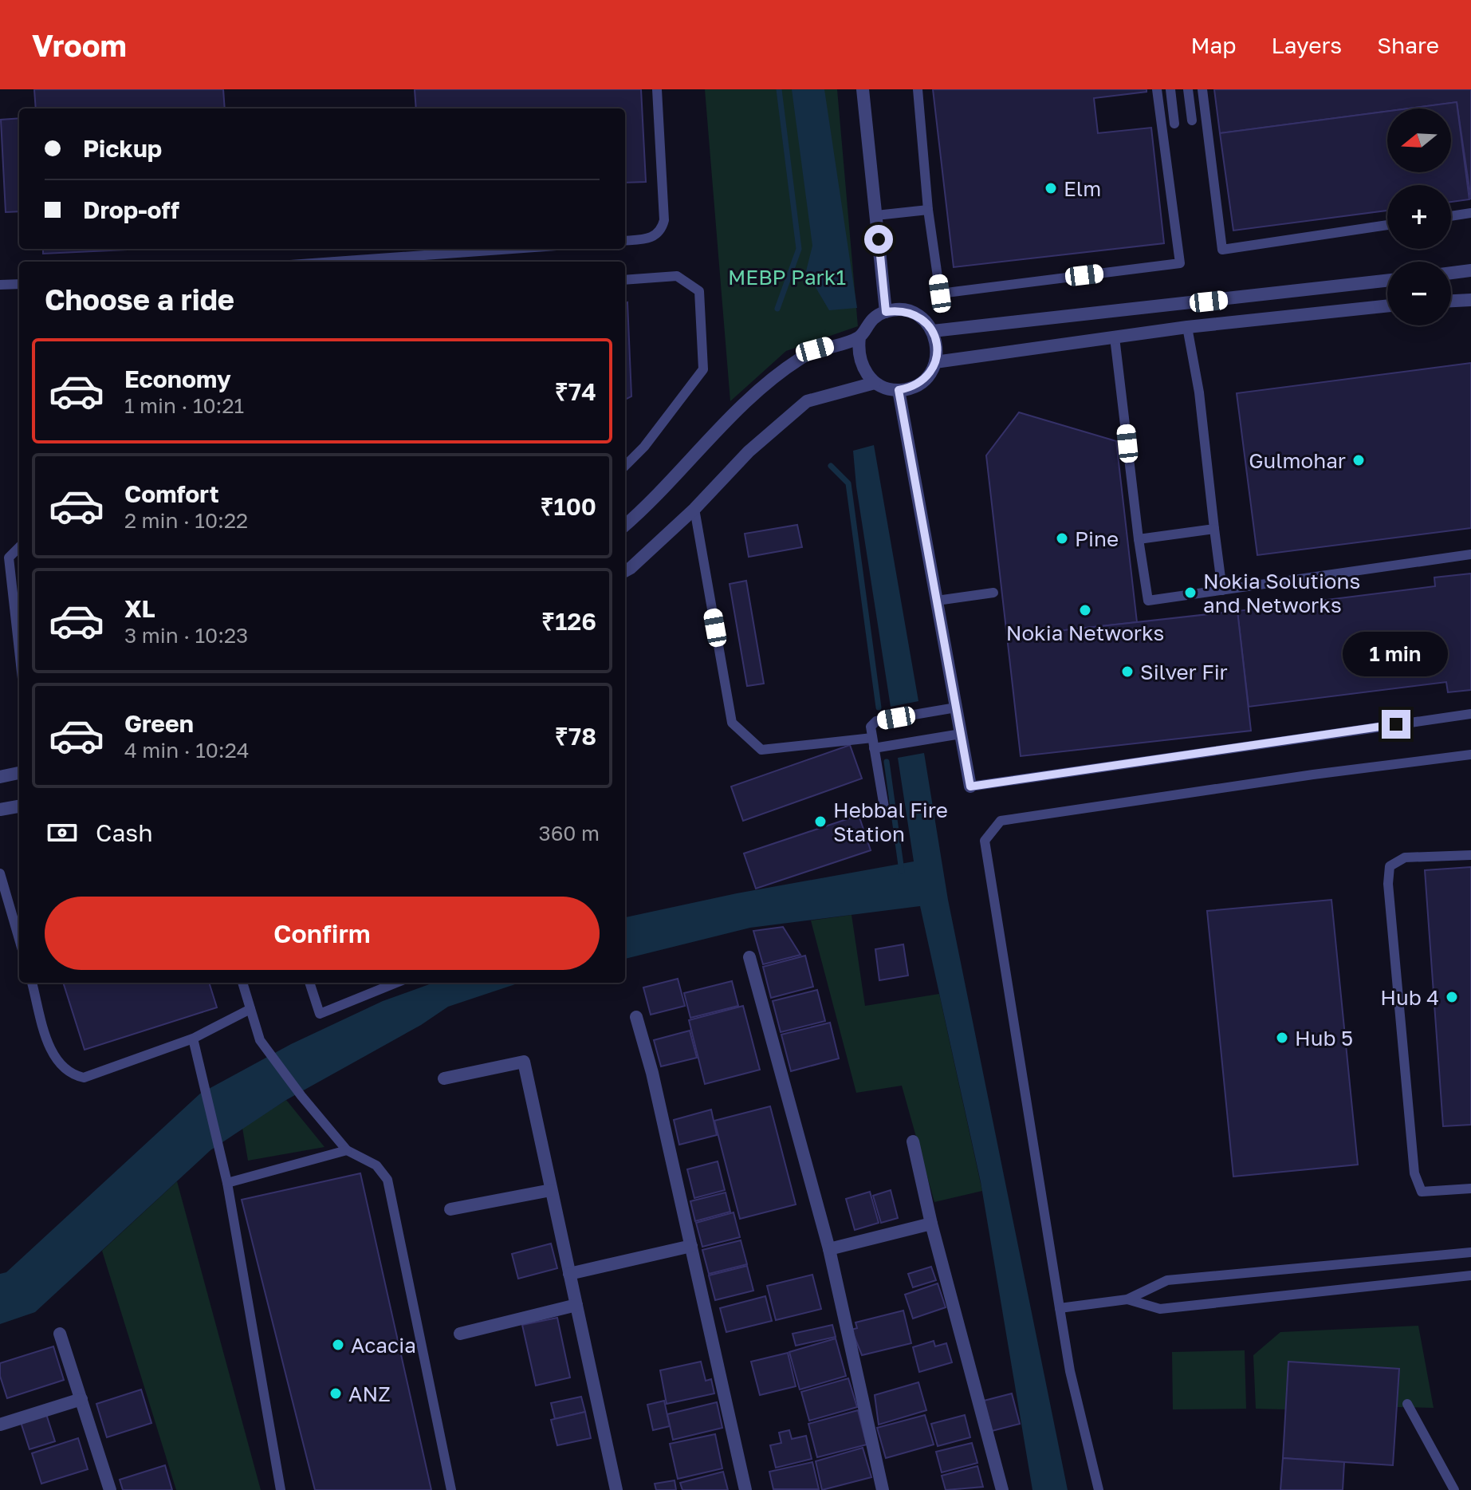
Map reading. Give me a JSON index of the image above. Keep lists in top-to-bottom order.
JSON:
{
  "parks": ["MEBP Park1"],
  "places": [
    "Elm",
    "Gulmohar",
    "Pine",
    "Nokia Solutions and Networks",
    "Nokia Networks",
    "Silver Fir",
    "Hebbal Fire Station",
    "Hub 4",
    "Hub 5",
    "Acacia",
    "ANZ"
  ],
  "north": "left",
  "page": {
    "header": "Vroom",
    "nav": ["Map", "Layers", "Share"],
    "map_buttons": ["+", "−"],
    "banner": ["Pickup", "Drop-off"],
    "heading": "Choose a ride",
    "list": [
      {
        "name": "Economy",
        "note": "1 min · 10:21",
        "value": "₹74"
      },
      {
        "name": "Comfort",
        "note": "2 min · 10:22",
        "value": "₹100"
      },
      {
        "name": "XL",
        "note": "3 min · 10:23",
        "value": "₹126"
      },
      {
        "name": "Green",
        "note": "4 min · 10:24",
        "value": "₹78"
      }
    ],
    "bubble": "1 min",
    "pay": ["Cash", "360 m"],
    "buttons": "Confirm"
  }
}
